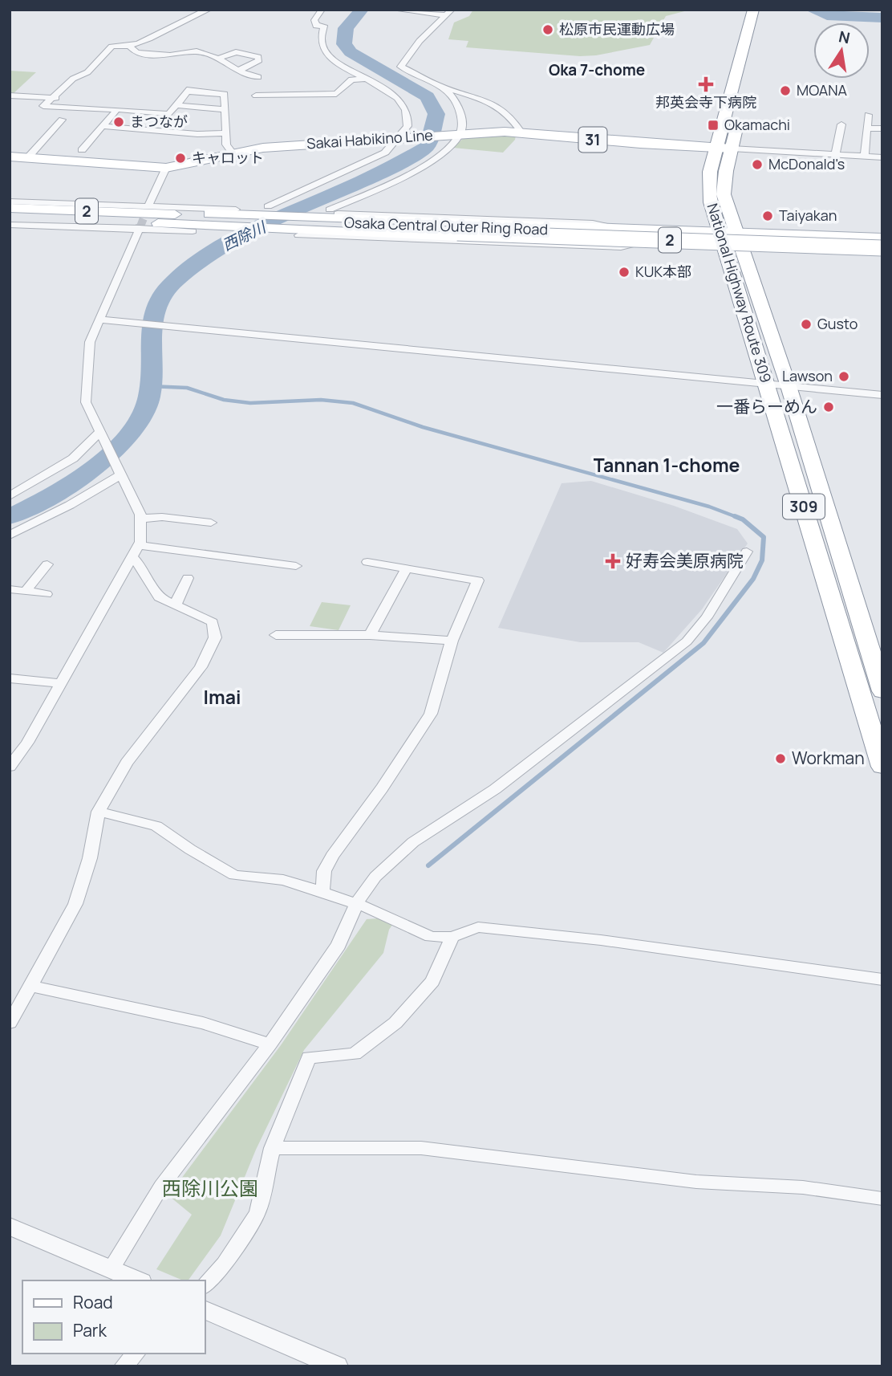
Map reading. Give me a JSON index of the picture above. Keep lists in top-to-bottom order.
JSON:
{
  "streets": {
    "highway": ["National Highway Route 309", "309"],
    "main road": [
      "Sakai Habikino Line",
      "31",
      "2",
      "Osaka Central Outer Ring Road"
    ]
  },
  "crossings": [
    ["Sakai Habikino Line", "National Highway Route 309"]
  ],
  "districts": ["Oka 7-chome", "Tannan 1-chome", "Imai"],
  "water": ["西除川"],
  "parks": ["西除川公園"],
  "places": {
    "other": [
      "松原市民運動広場",
      "MOANA",
      "まつなが",
      "キャロット",
      "McDonald's",
      "Taiyakan",
      "KUK本部",
      "Gusto",
      "Lawson",
      "一番らーめん",
      "Workman"
    ],
    "health": ["邦英会寺下病院", "好寿会美原病院"],
    "transit": ["Okamachi"]
  },
  "legend": ["Road", "Park"],
  "north": "top"
}
